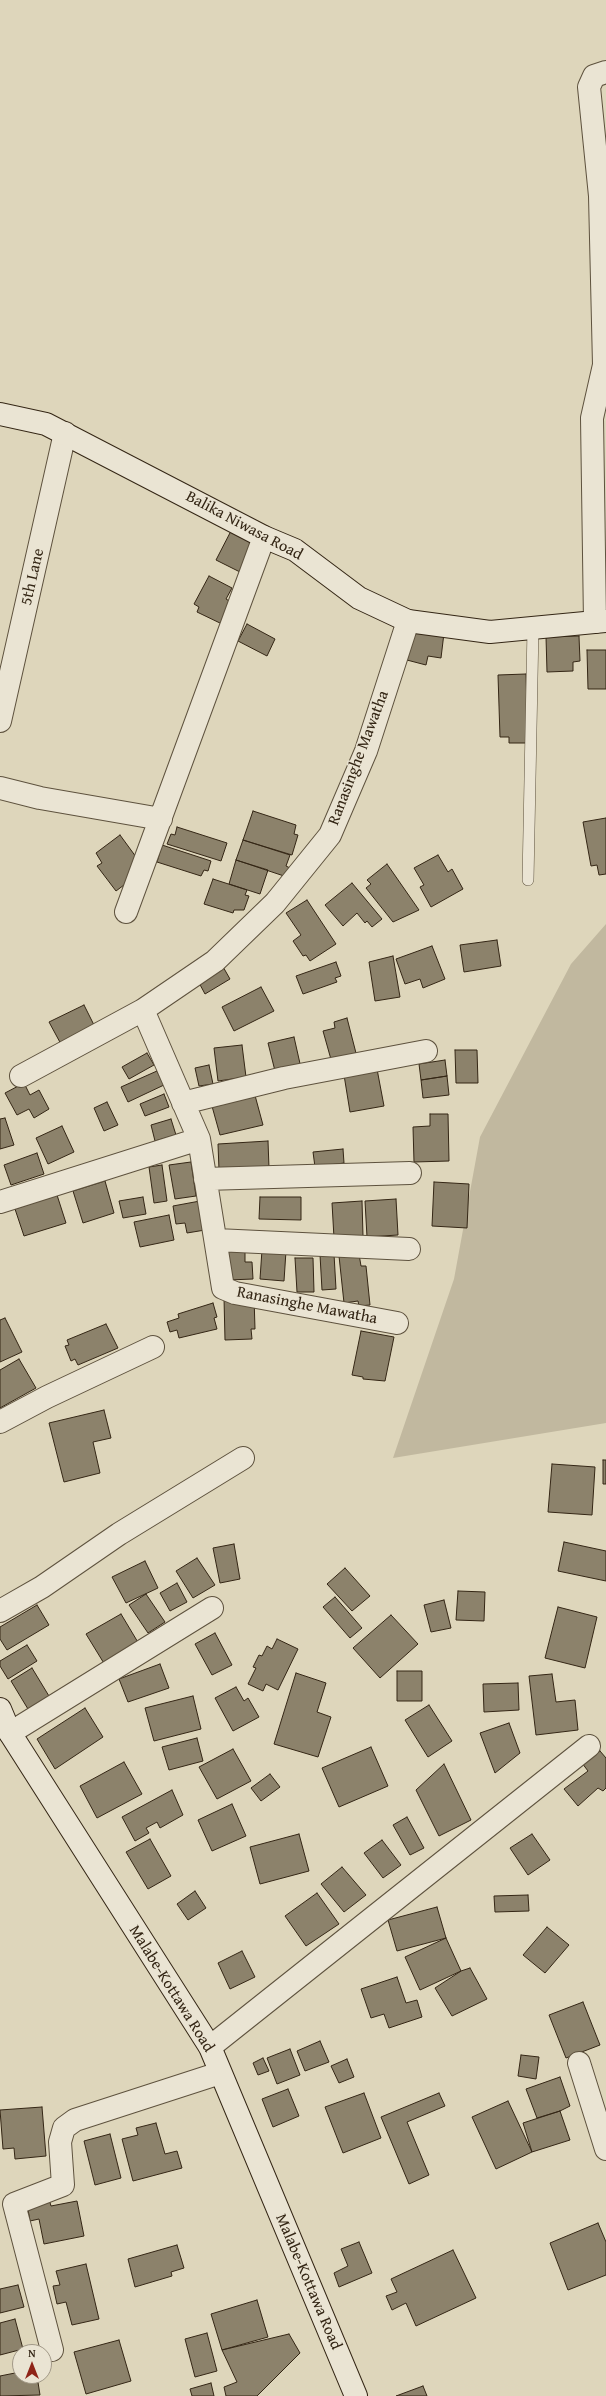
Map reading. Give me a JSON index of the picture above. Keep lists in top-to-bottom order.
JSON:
{
  "streets": {
    "street": [
      "Balika Niwasa Road",
      "5th Lane",
      "Ranasinghe Mawatha",
      "Malabe-Kottawa Road"
    ]
  },
  "crossings": [
    ["Balika Niwasa Road", "5th Lane"],
    ["Balika Niwasa Road", "Ranasinghe Mawatha"]
  ],
  "north": "top"
}
